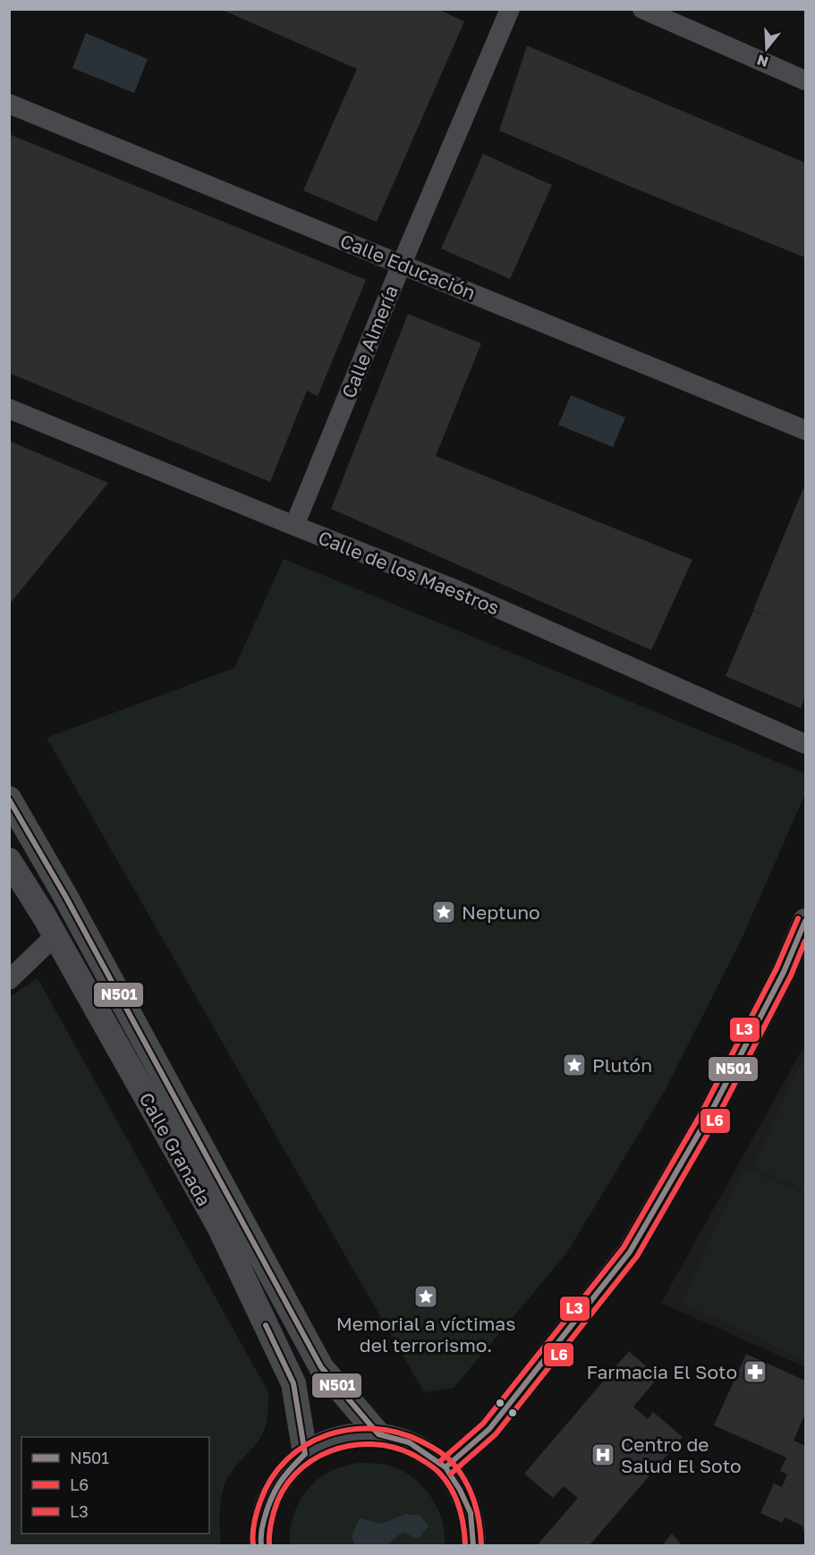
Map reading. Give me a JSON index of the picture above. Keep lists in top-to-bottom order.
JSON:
{
  "streets": {
    "street": [
      "Calle Educación",
      "Calle Almería",
      "Calle de los Maestros",
      "Calle Granada"
    ]
  },
  "crossings": [
    ["Calle Educación", "Calle Almería"],
    ["Calle Almería", "Calle de los Maestros"]
  ],
  "places": {
    "place": ["Neptuno", "Plutón", "Memorial a víctimas del terrorismo."],
    "pharmacy": ["Farmacia El Soto"],
    "hospital": ["Centro de Salud El Soto"]
  },
  "lines": ["transit line N501", "transit line L3", "transit line L6"],
  "legend": ["N501", "L6", "L3"],
  "north": "bottom"
}
